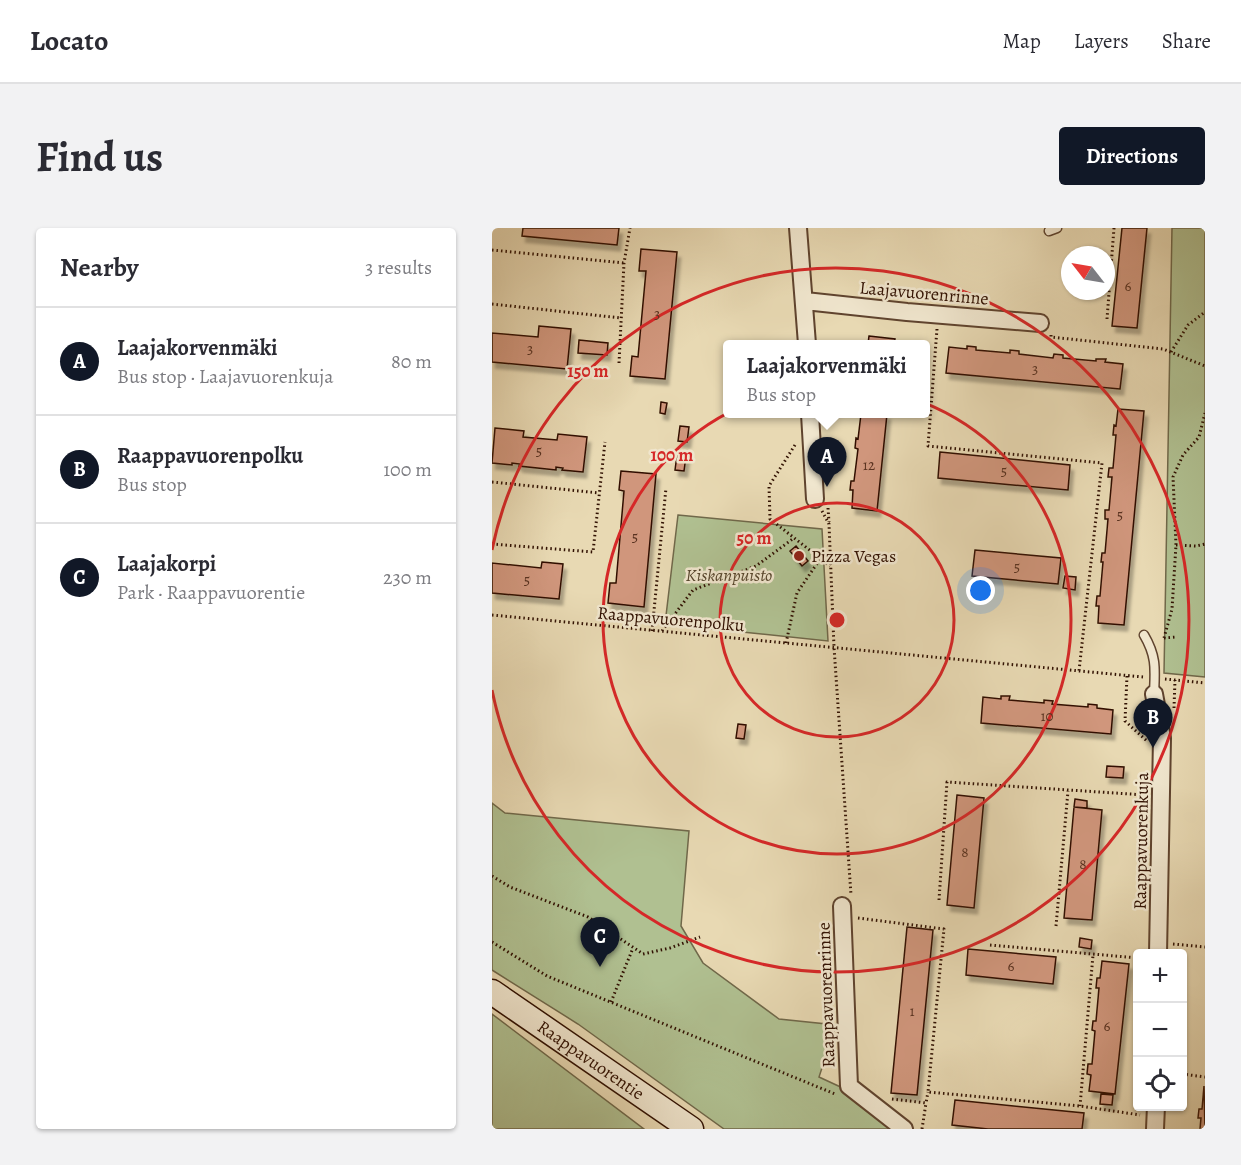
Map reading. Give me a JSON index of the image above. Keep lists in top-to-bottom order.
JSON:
{
  "streets": {
    "main road": ["Raappavuorentie"],
    "street": ["Laajavuorenrinne", "Raappavuorenkuja", "Raappavuorenrinne"],
    "path": ["Raappavuorenpolku"]
  },
  "crossings": [
    ["Raappavuorenpolku", "Raappavuorenkuja"]
  ],
  "parks": ["Kiskanpuisto"],
  "places": ["Pizza Vegas"],
  "house_numbers": [
    "6",
    "3",
    "3",
    "3",
    "5",
    "12",
    "5",
    "5",
    "5",
    "5",
    "5",
    "10",
    "8",
    "8",
    "6",
    "1",
    "6"
  ],
  "north": "top left",
  "page": {
    "header": "Locato",
    "nav": ["Map", "Layers", "Share"],
    "buttons": "Directions",
    "title": "Find us",
    "heading": ["Nearby", "3 results"],
    "list": [
      {
        "mark": "A",
        "name": "Laajakorvenmäki",
        "note": "Bus stop · Laajavuorenkuja",
        "value": "80 m"
      },
      {
        "mark": "B",
        "name": "Raappavuorenpolku",
        "note": "Bus stop",
        "value": "100 m"
      },
      {
        "mark": "C",
        "name": "Laajakorpi",
        "note": "Park · Raappavuorentie",
        "value": "230 m"
      }
    ],
    "popup": ["Laajakorvenmäki", "Bus stop"],
    "pins": ["A", "B", "C"],
    "map_buttons": ["+", "−"]
  },
  "rings": ["150 m", "100 m", "50 m"]
}
